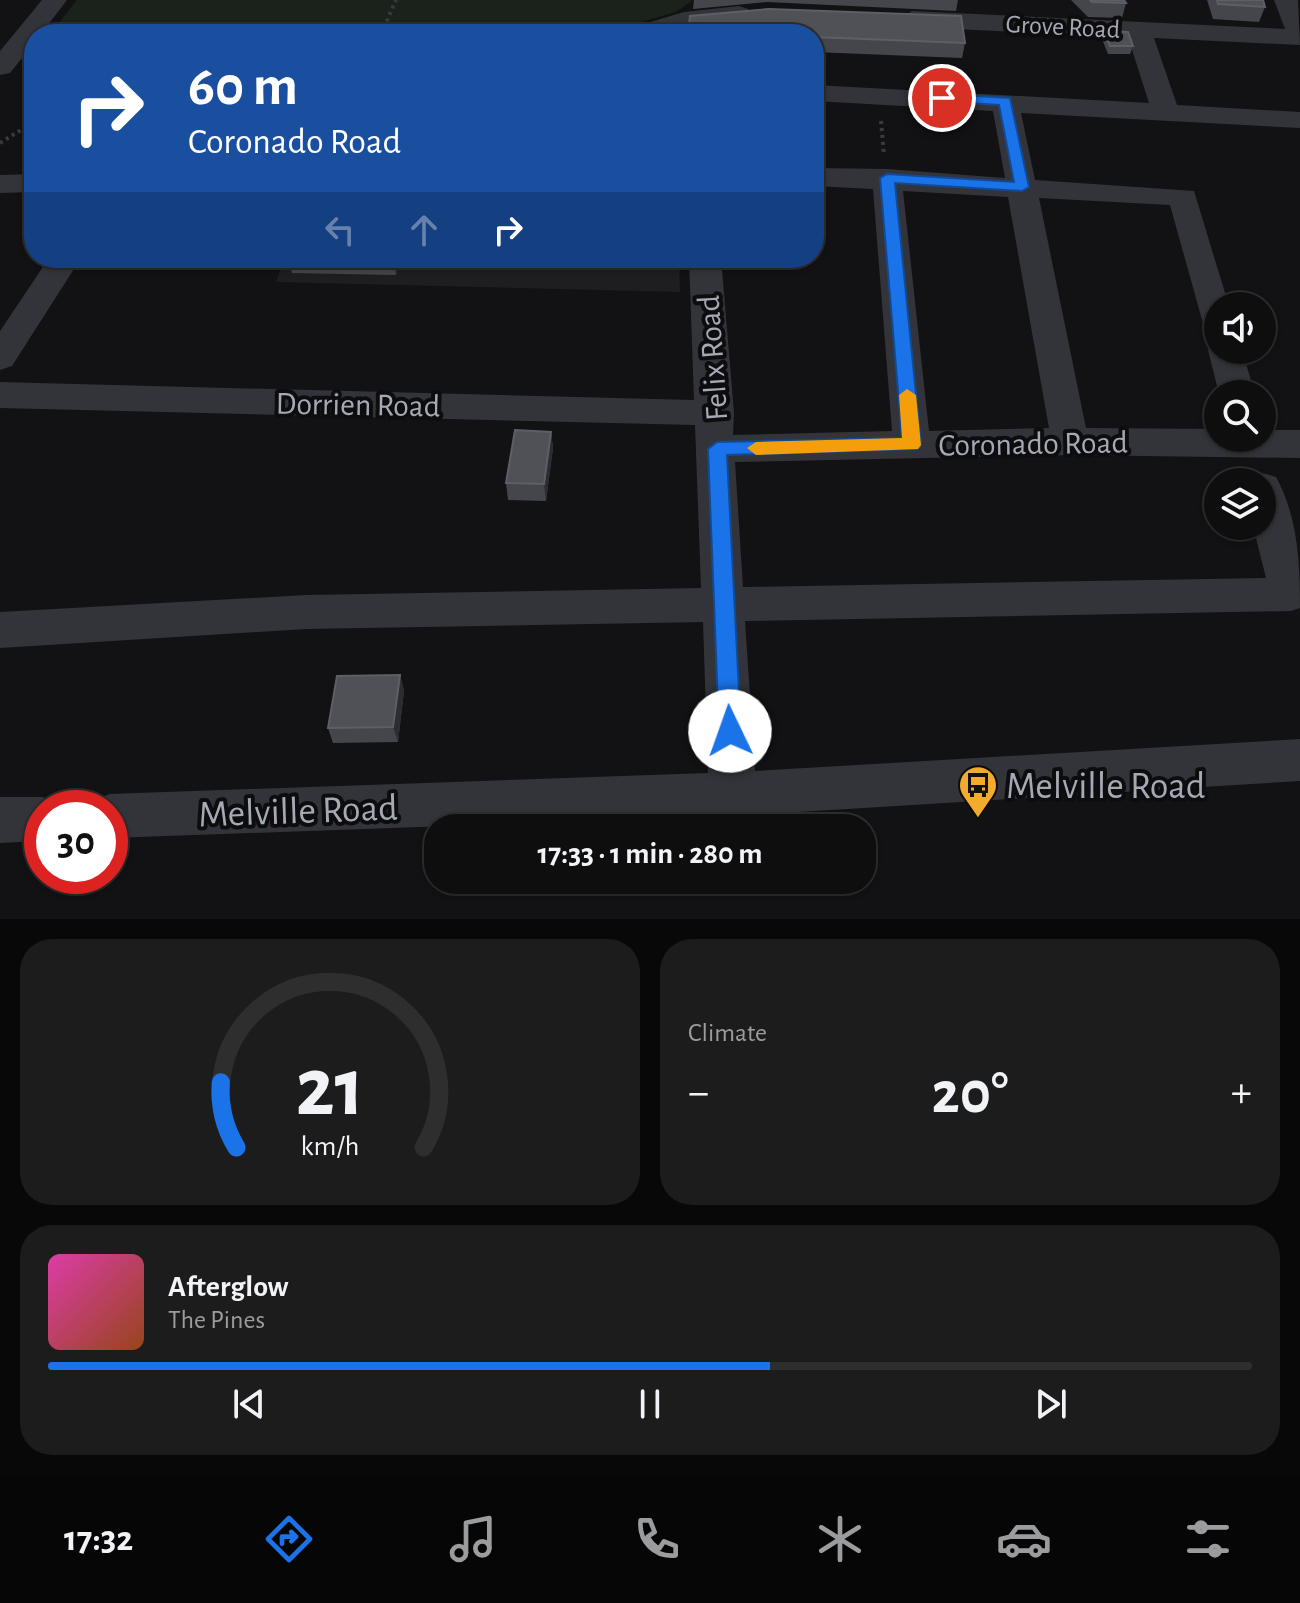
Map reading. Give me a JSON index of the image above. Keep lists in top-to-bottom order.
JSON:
{
  "streets": {
    "street": [
      "Grove Road",
      "Felix Road",
      "Dorrien Road",
      "Coronado Road",
      "Melville Road"
    ]
  },
  "crossings": [
    ["Felix Road", "Dorrien Road"],
    ["Felix Road", "Coronado Road"],
    ["Felix Road", "Melville Road"],
    ["Dorrien Road", "Coronado Road"]
  ],
  "places": {
    "bus stop": ["Melville Road"]
  },
  "page": {
    "turn": ["60 m", "Coronado Road"],
    "limit": "30",
    "trip": "17:33 · 1 min · 280 m",
    "tile": "Climate",
    "heat": ["−", "20°", "+"],
    "song": ["Afterglow", "The Pines"],
    "tabs": "17:32",
    "gauge": ["21", "km/h"]
  }
}
